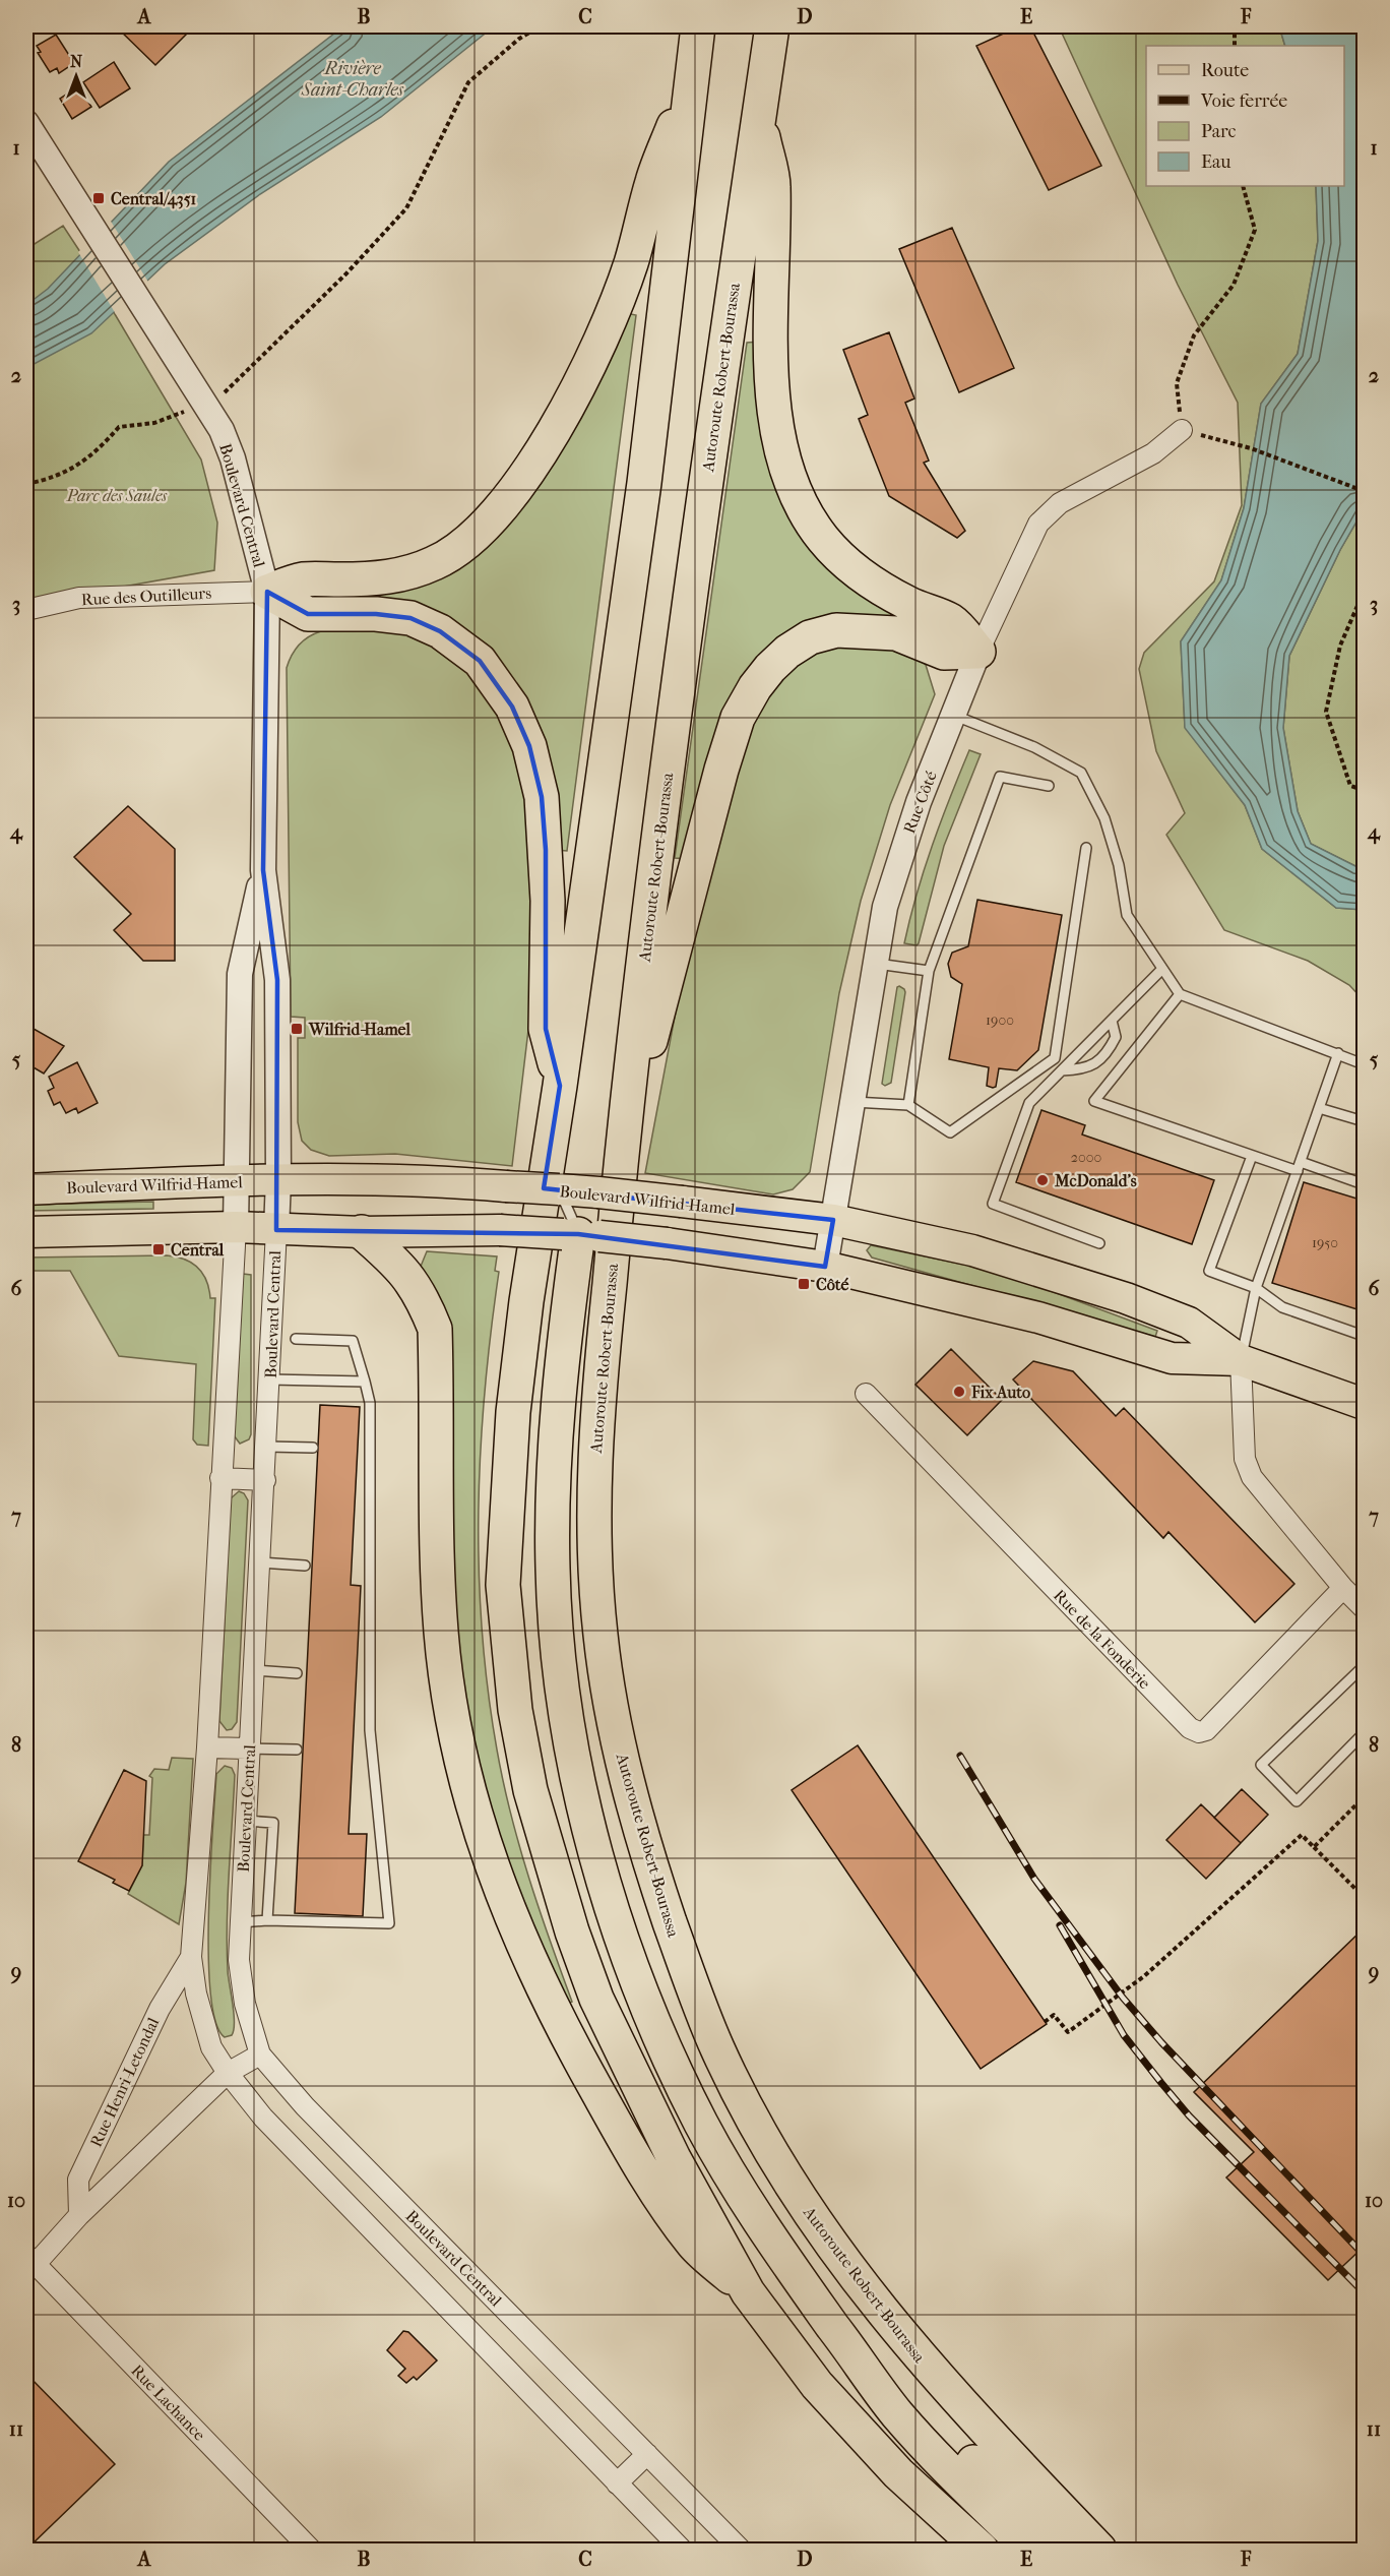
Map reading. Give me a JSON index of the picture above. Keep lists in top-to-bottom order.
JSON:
{
  "streets": {
    "highway": ["Autoroute Robert-Bourassa"],
    "main road": ["Boulevard Wilfrid-Hamel"],
    "street": [
      "Boulevard Central",
      "Rue des Outilleurs",
      "Rue Côté",
      "Rue de la Fonderie",
      "Rue Henri-Letondal",
      "Rue Lachance"
    ]
  },
  "crossings": [
    ["Boulevard Central", "Rue des Outilleurs"],
    ["Boulevard Central", "Boulevard Wilfrid-Hamel"],
    ["Boulevard Central", "Rue Henri-Letondal"],
    ["Rue Côté", "Boulevard Wilfrid-Hamel"]
  ],
  "water": ["Rivière Saint-Charles"],
  "parks": ["Parc des Saules"],
  "places": {
    "transit": [
      "Central/4351",
      "Wilfrid-Hamel",
      "Central",
      "Côté"
    ],
    "other": ["McDonald's", "Fix Auto"]
  },
  "house_numbers": ["1900", "2000", "1950"],
  "legend": [
    "Route",
    "Voie ferrée",
    "Parc",
    "Eau"
  ],
  "north": "top",
  "grid": {
    "columns": [
      "A",
      "B",
      "C",
      "D",
      "E",
      "F"
    ],
    "rows": [
      "1",
      "2",
      "3",
      "4",
      "5",
      "6",
      "7",
      "8",
      "9",
      "10",
      "11"
    ]
  }
}
